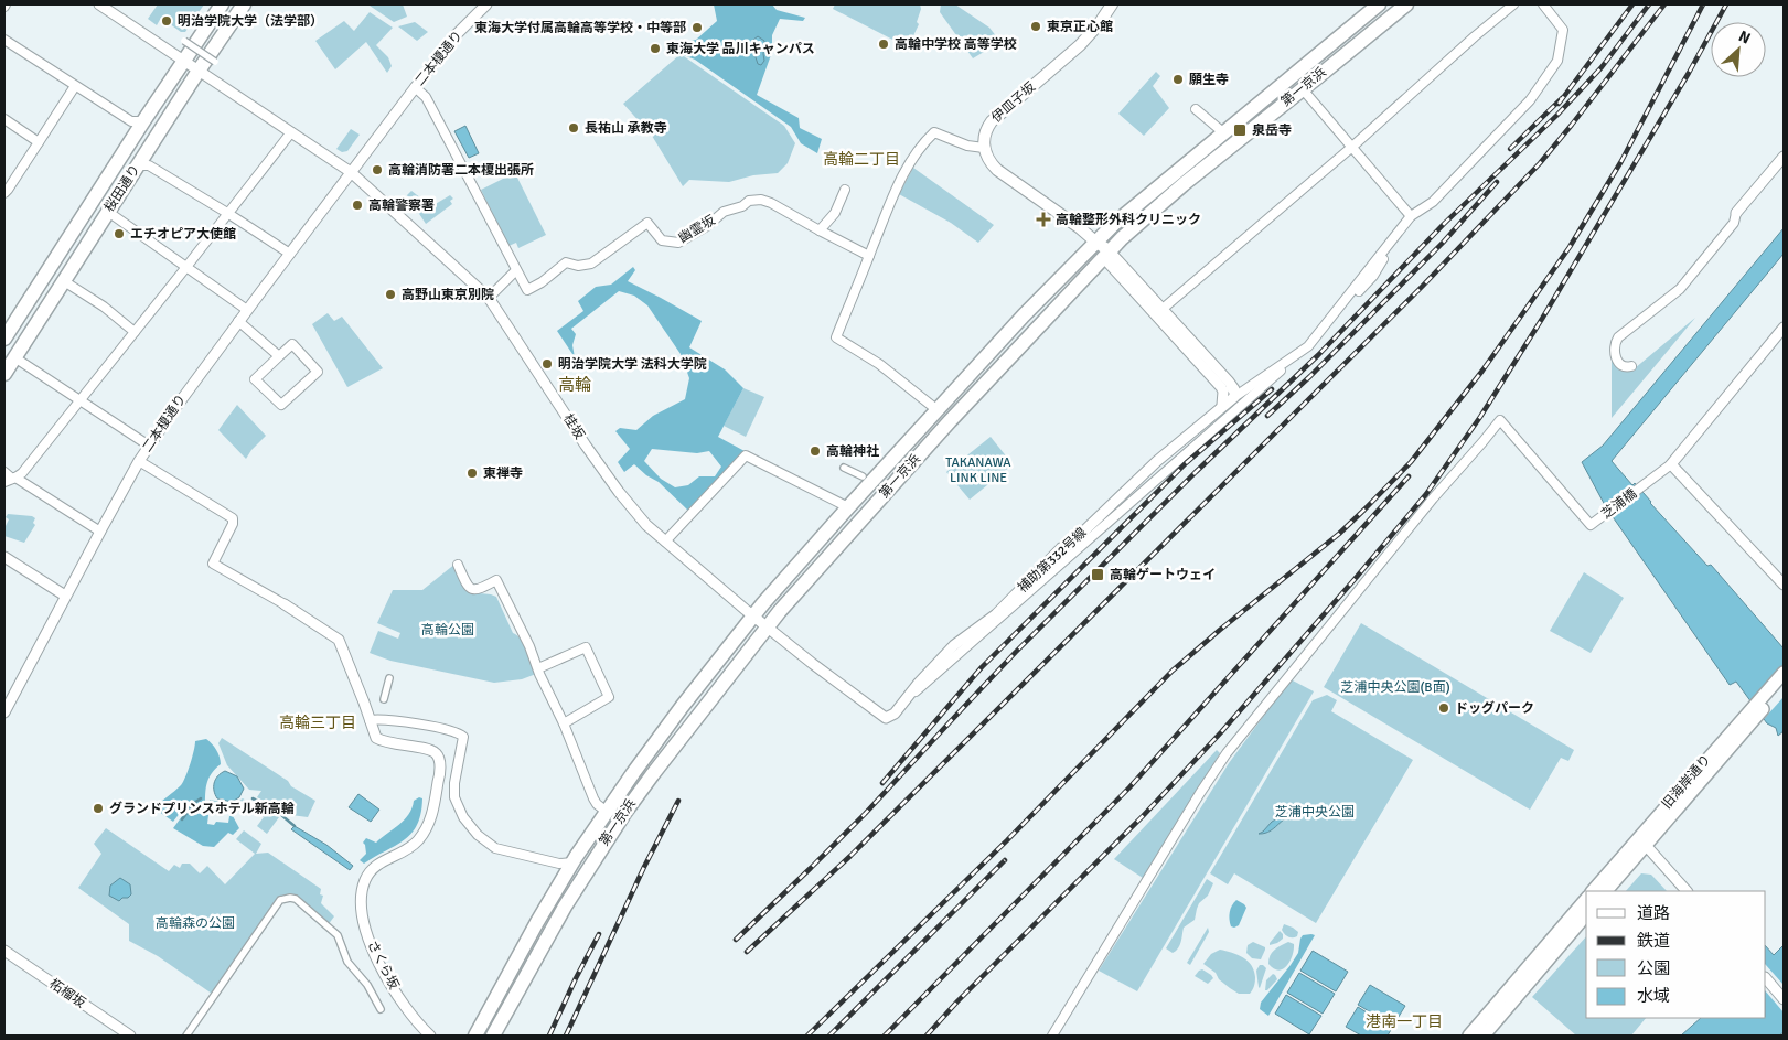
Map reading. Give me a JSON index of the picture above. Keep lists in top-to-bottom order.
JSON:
{
  "streets": {
    "highway": ["第一京浜", "桜田通り"],
    "main road": ["伊皿子坂", "旧海岸通り"],
    "street": [
      "二本榎通り",
      "幽霊坂",
      "桂坂",
      "芝浦橋",
      "補助第332号線",
      "さくら坂",
      "柘榴坂"
    ]
  },
  "crossings": [
    ["二本榎通り", "桂坂"],
    ["第一京浜", "桂坂"],
    ["第一京浜", "補助第332号線"],
    ["桂坂", "補助第332号線"]
  ],
  "districts": [
    "高輪二丁目",
    "高輪",
    "高輪三丁目",
    "港南一丁目"
  ],
  "parks": [
    "TAKANAWA LINK LINE",
    "高輪公園",
    "芝浦中央公園(B面)",
    "芝浦中央公園",
    "高輪森の公園"
  ],
  "places": {
    "other": [
      "明治学院大学（法学部）",
      "東京正心館",
      "東海大学付属高輪高等学校・中等部",
      "高輪中学校 高等学校",
      "東海大学 品川キャンパス",
      "願生寺",
      "長祐山 承教寺",
      "高輪消防署二本榎出張所",
      "高輪警察署",
      "エチオピア大使館",
      "高野山東京別院",
      "明治学院大学 法科大学院",
      "高輪神社",
      "東禅寺",
      "ドッグパーク",
      "グランドプリンスホテル新高輪"
    ],
    "transit": ["泉岳寺", "高輪ゲートウェイ"],
    "health": ["高輪整形外科クリニック"]
  },
  "legend": [
    "道路",
    "鉄道",
    "公園",
    "水域"
  ],
  "north": "top right"
}
